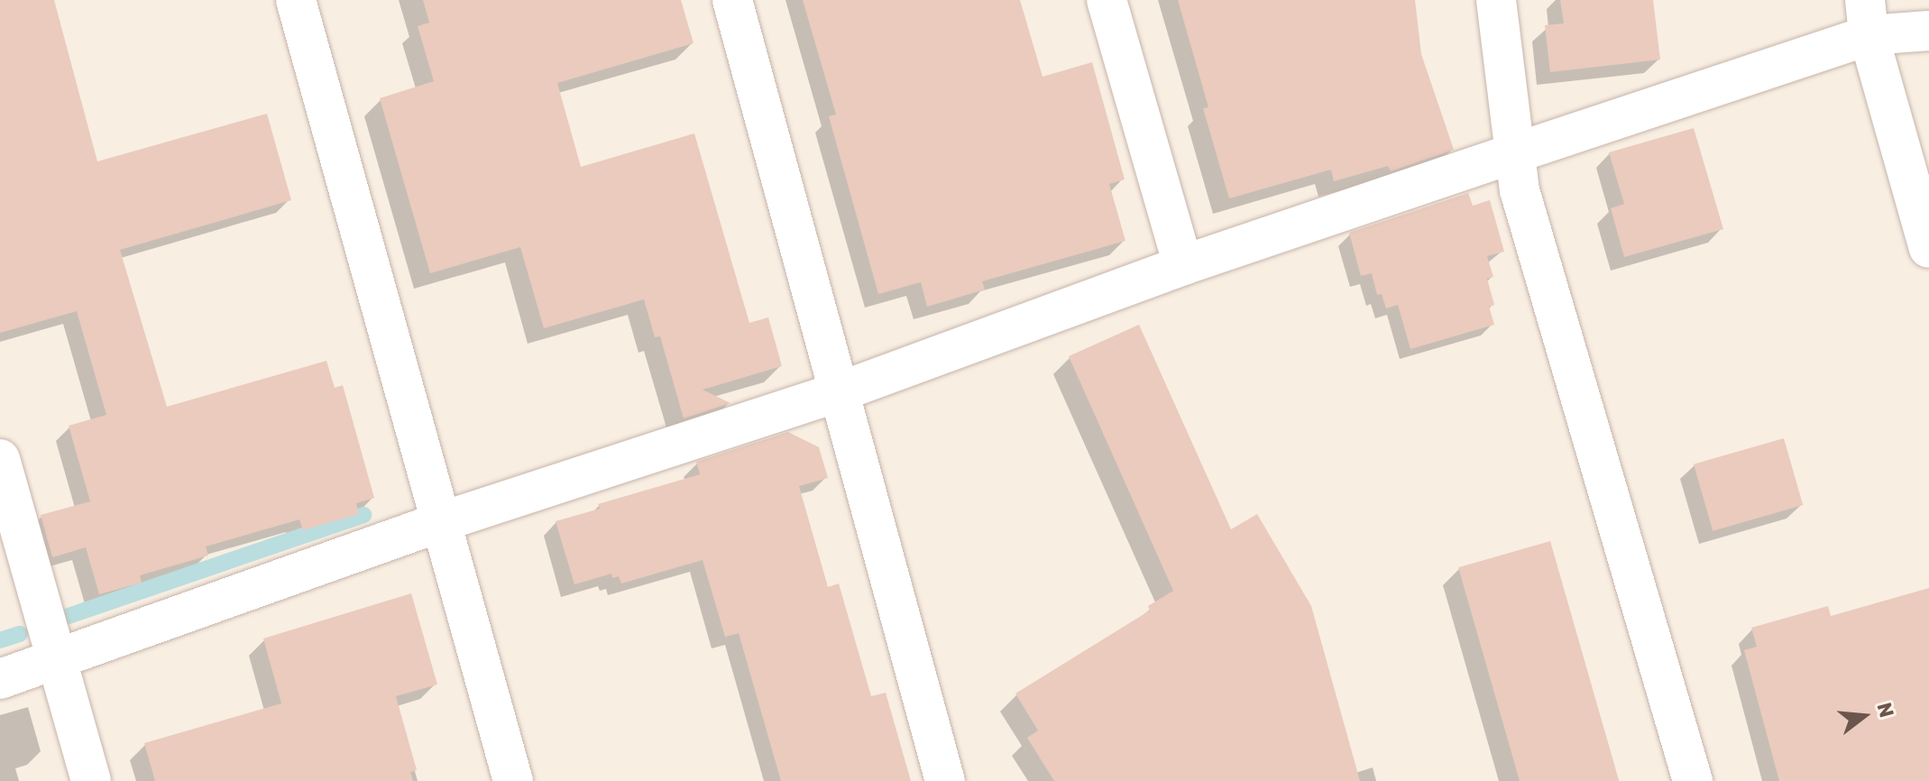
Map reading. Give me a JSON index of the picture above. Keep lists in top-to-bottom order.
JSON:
{
  "north": "right"
}
